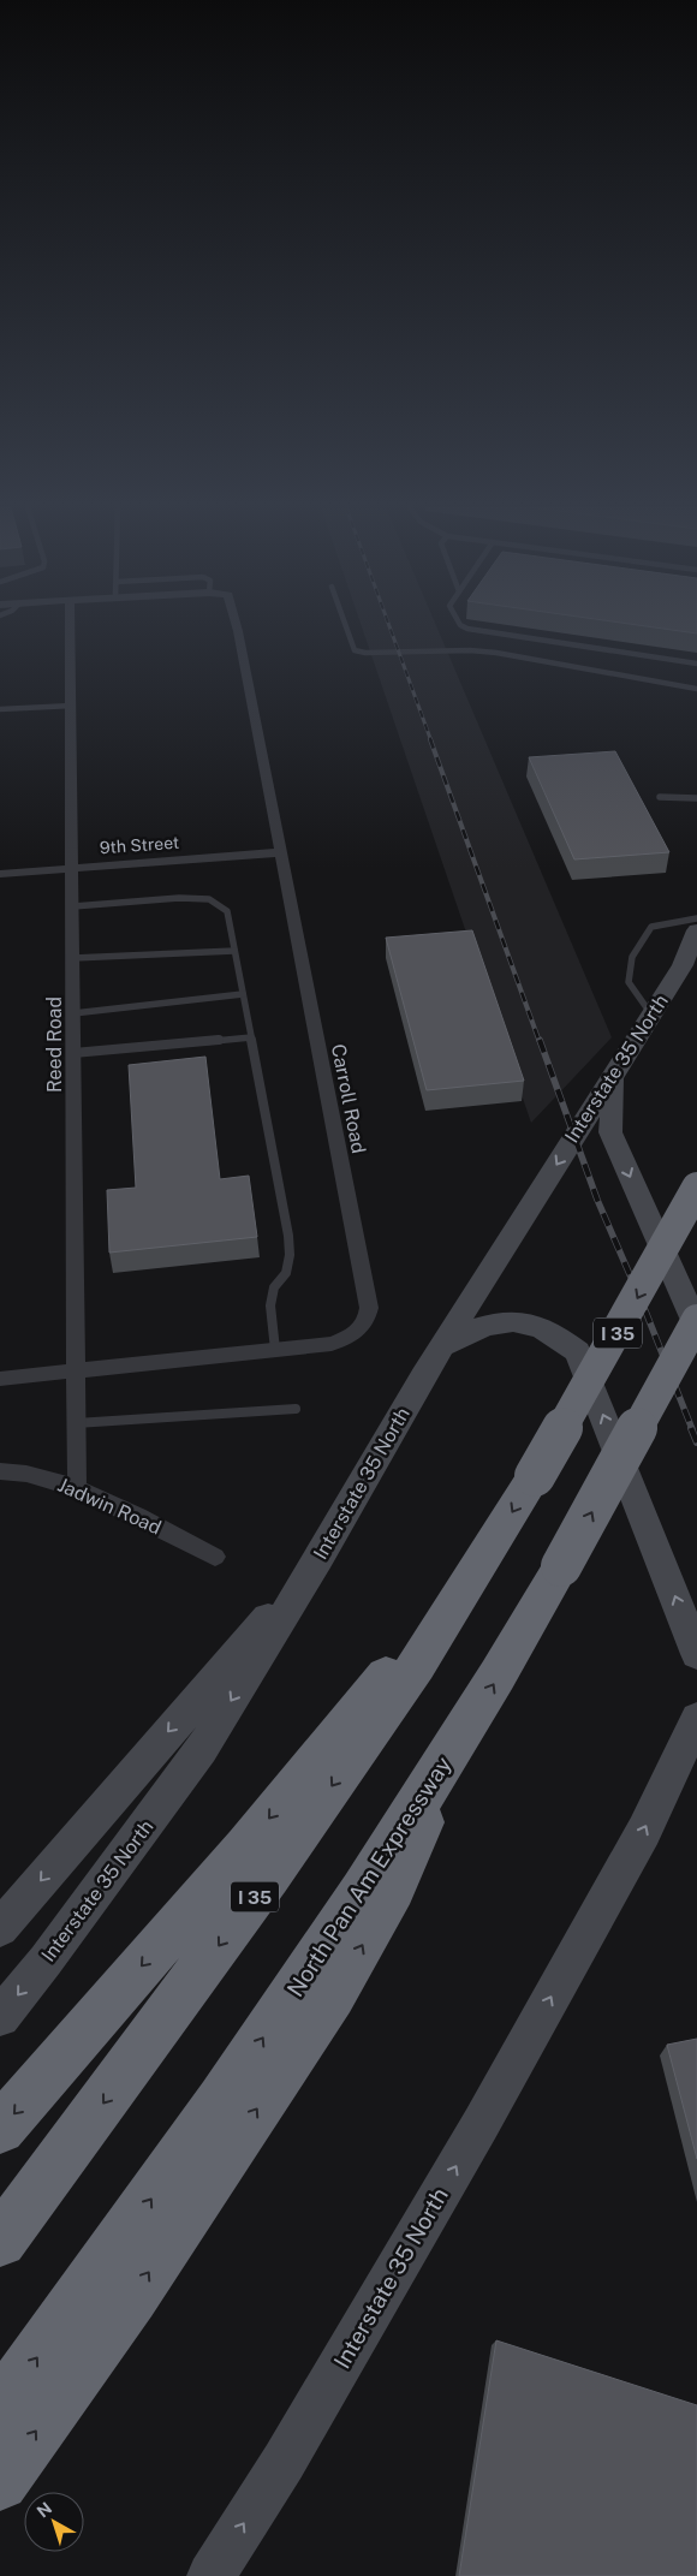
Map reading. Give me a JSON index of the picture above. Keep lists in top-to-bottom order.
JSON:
{
  "streets": {
    "highway": ["I 35", "North Pan Am Expressway"],
    "main road": ["Interstate 35 North"],
    "street": [
      "9th Street",
      "Reed Road",
      "Carroll Road",
      "Jadwin Road"
    ]
  },
  "crossings": [
    ["9th Street", "Reed Road"],
    ["9th Street", "Carroll Road"],
    ["Reed Road", "Carroll Road"],
    ["Reed Road", "Jadwin Road"]
  ],
  "north": "top left"
}
